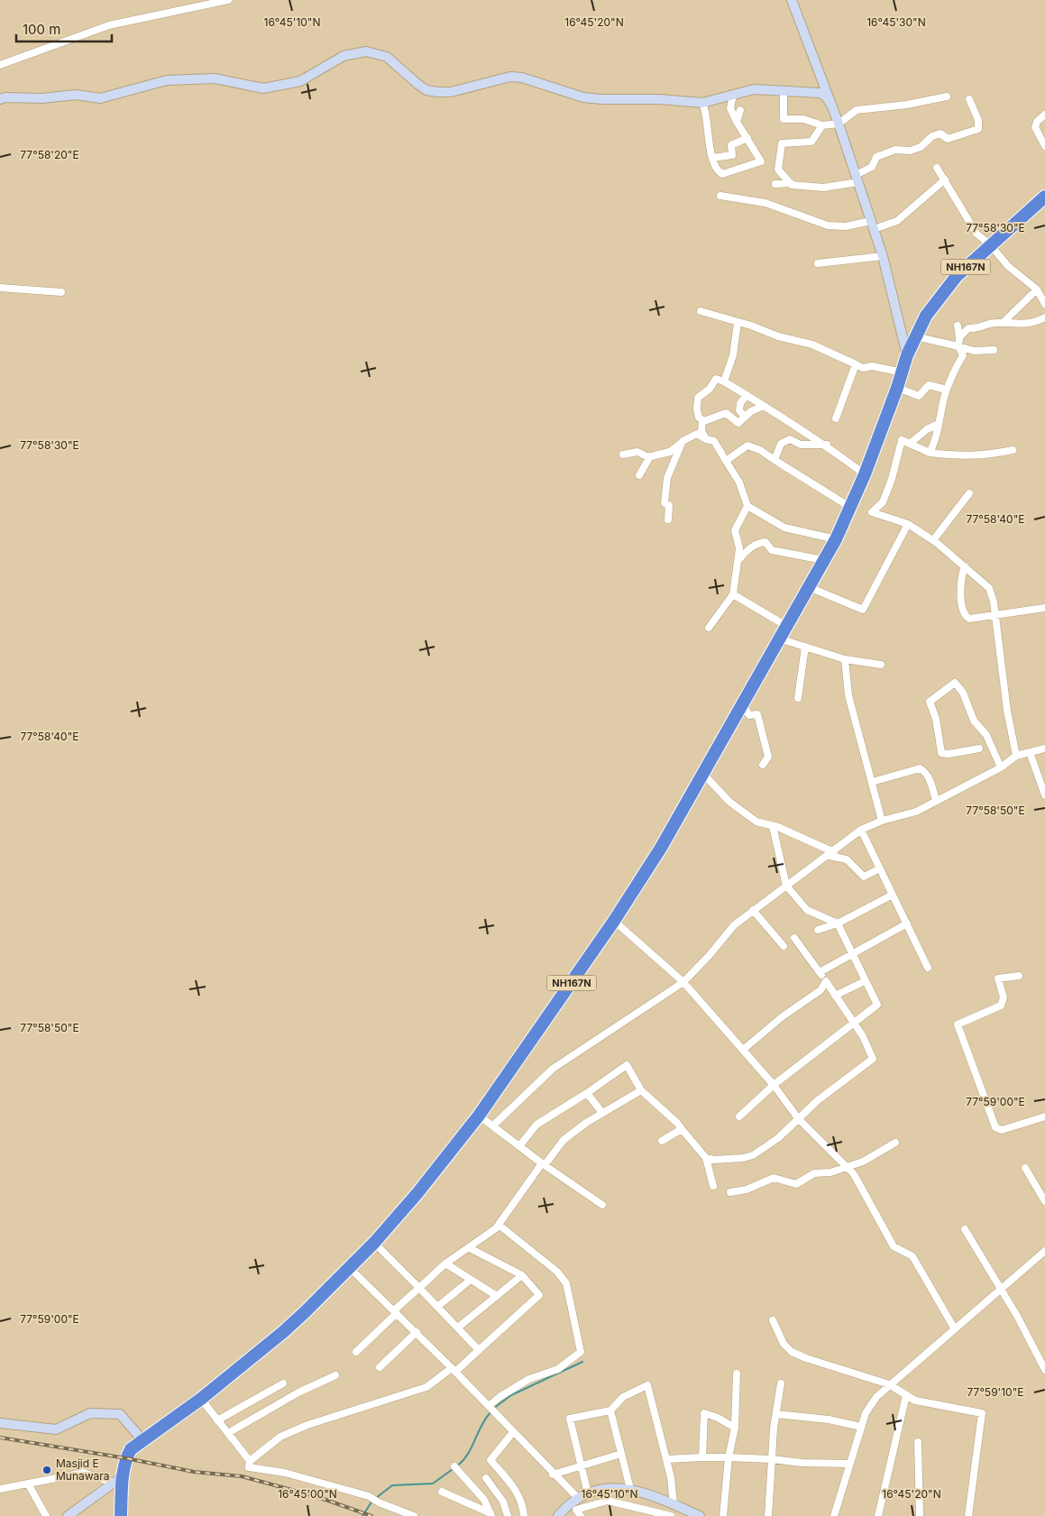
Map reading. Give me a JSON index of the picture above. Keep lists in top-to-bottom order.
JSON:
{
  "streets": {
    "highway": ["NH167N"]
  },
  "places": ["Masjid E Munawara"],
  "scale_bar": "100 m",
  "coordinates": [
    "16°45'10\"N",
    "16°45'20\"N",
    "16°45'30\"N",
    "77°58'20\"E",
    "77°58'30\"E",
    "77°58'40\"E",
    "77°58'50\"E",
    "77°59'00\"E",
    "77°59'10\"E",
    "16°45'00\"N"
  ]
}
